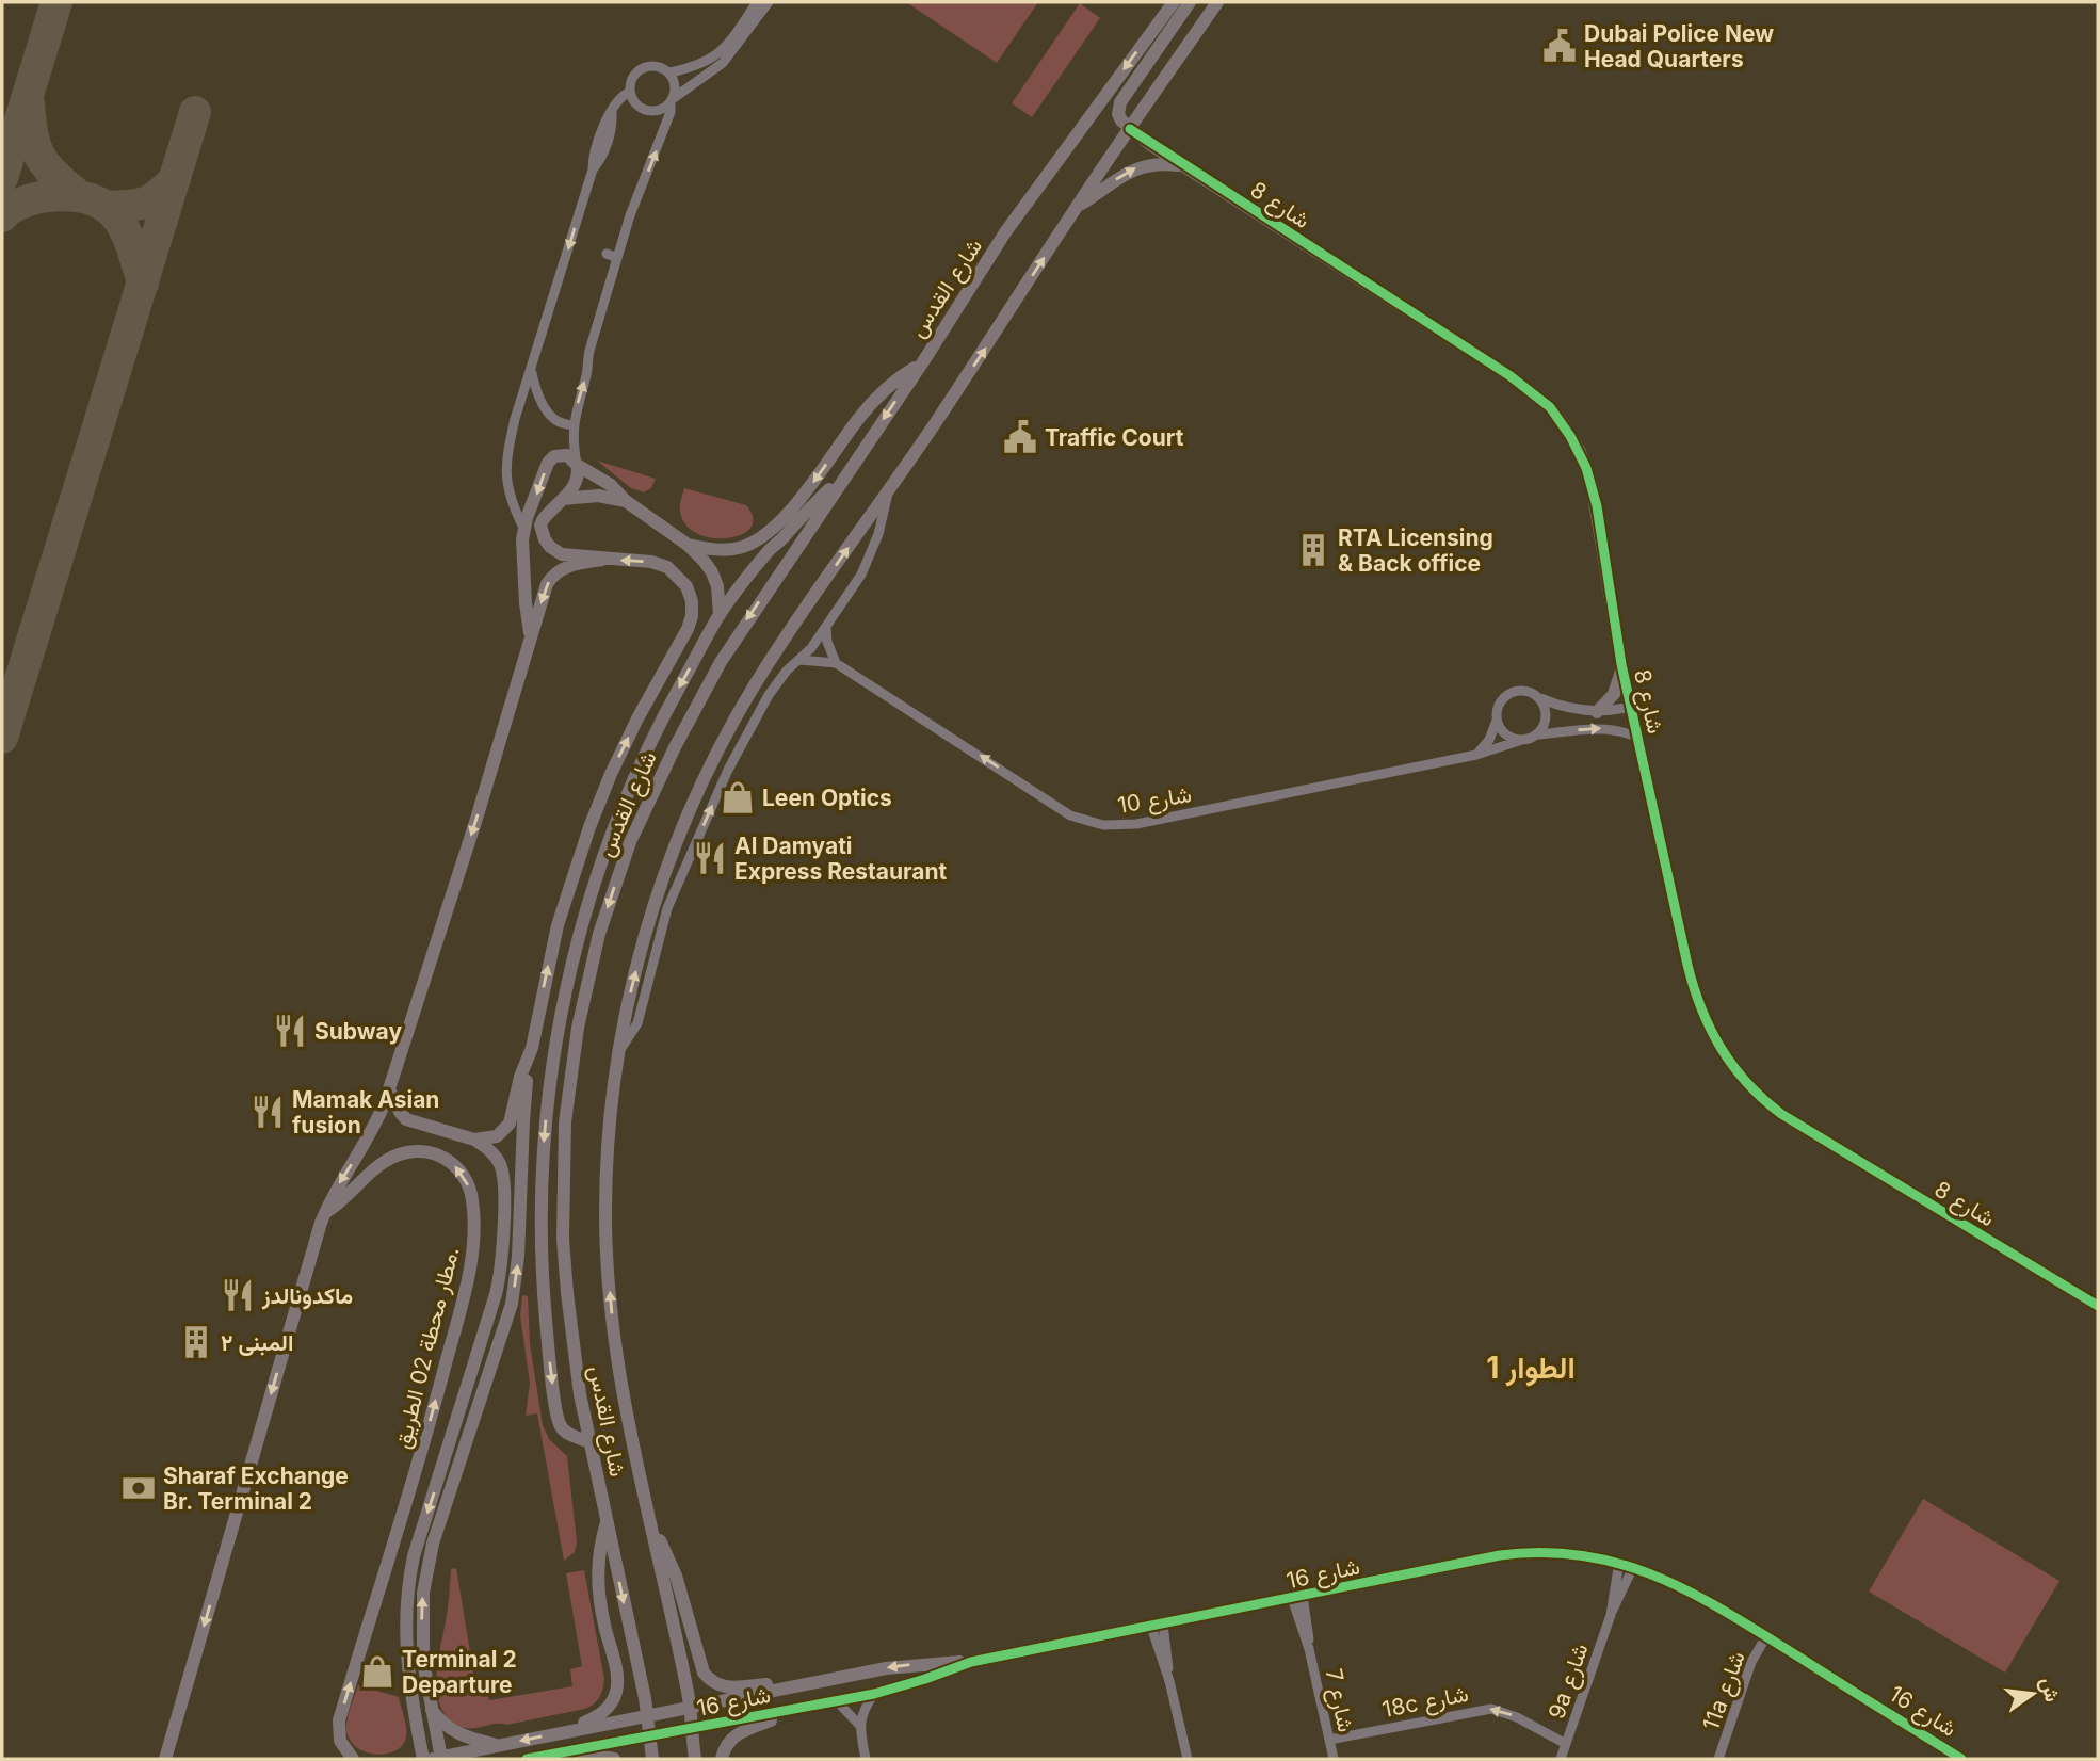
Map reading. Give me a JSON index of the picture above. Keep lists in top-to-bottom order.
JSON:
{
  "streets": {
    "street": [
      "شارع 8",
      "شارع القدس",
      "شارع 10",
      "مطار محطة 02 الطريق.",
      "شارع 16",
      "9a شارع",
      "11a شارع",
      "شارع 7",
      "18c شارع"
    ]
  },
  "crossings": [
    ["شارع 8", "شارع القدس"],
    ["شارع القدس", "شارع 16"],
    ["شارع 16", "9a شارع"],
    ["شارع 16", "11a شارع"],
    ["شارع 16", "شارع 7"],
    ["9a شارع", "18c شارع"],
    ["شارع 7", "18c شارع"]
  ],
  "one_way": ["شارع 10", "18c شارع"],
  "districts": ["الطوار 1"],
  "places": {
    "public building": ["Dubai Police New Head Quarters", "Traffic Court"],
    "building": ["RTA Licensing & Back office", "المبنى ٢"],
    "shop": ["Leen Optics", "Terminal 2 Departure"],
    "restaurant": [
      "Al Damyati Express Restaurant",
      "Subway",
      "Mamak Asian fusion",
      "ماكدونالدز"
    ],
    "bank": ["Sharaf Exchange Br. Terminal 2"]
  },
  "north": "right"
}
